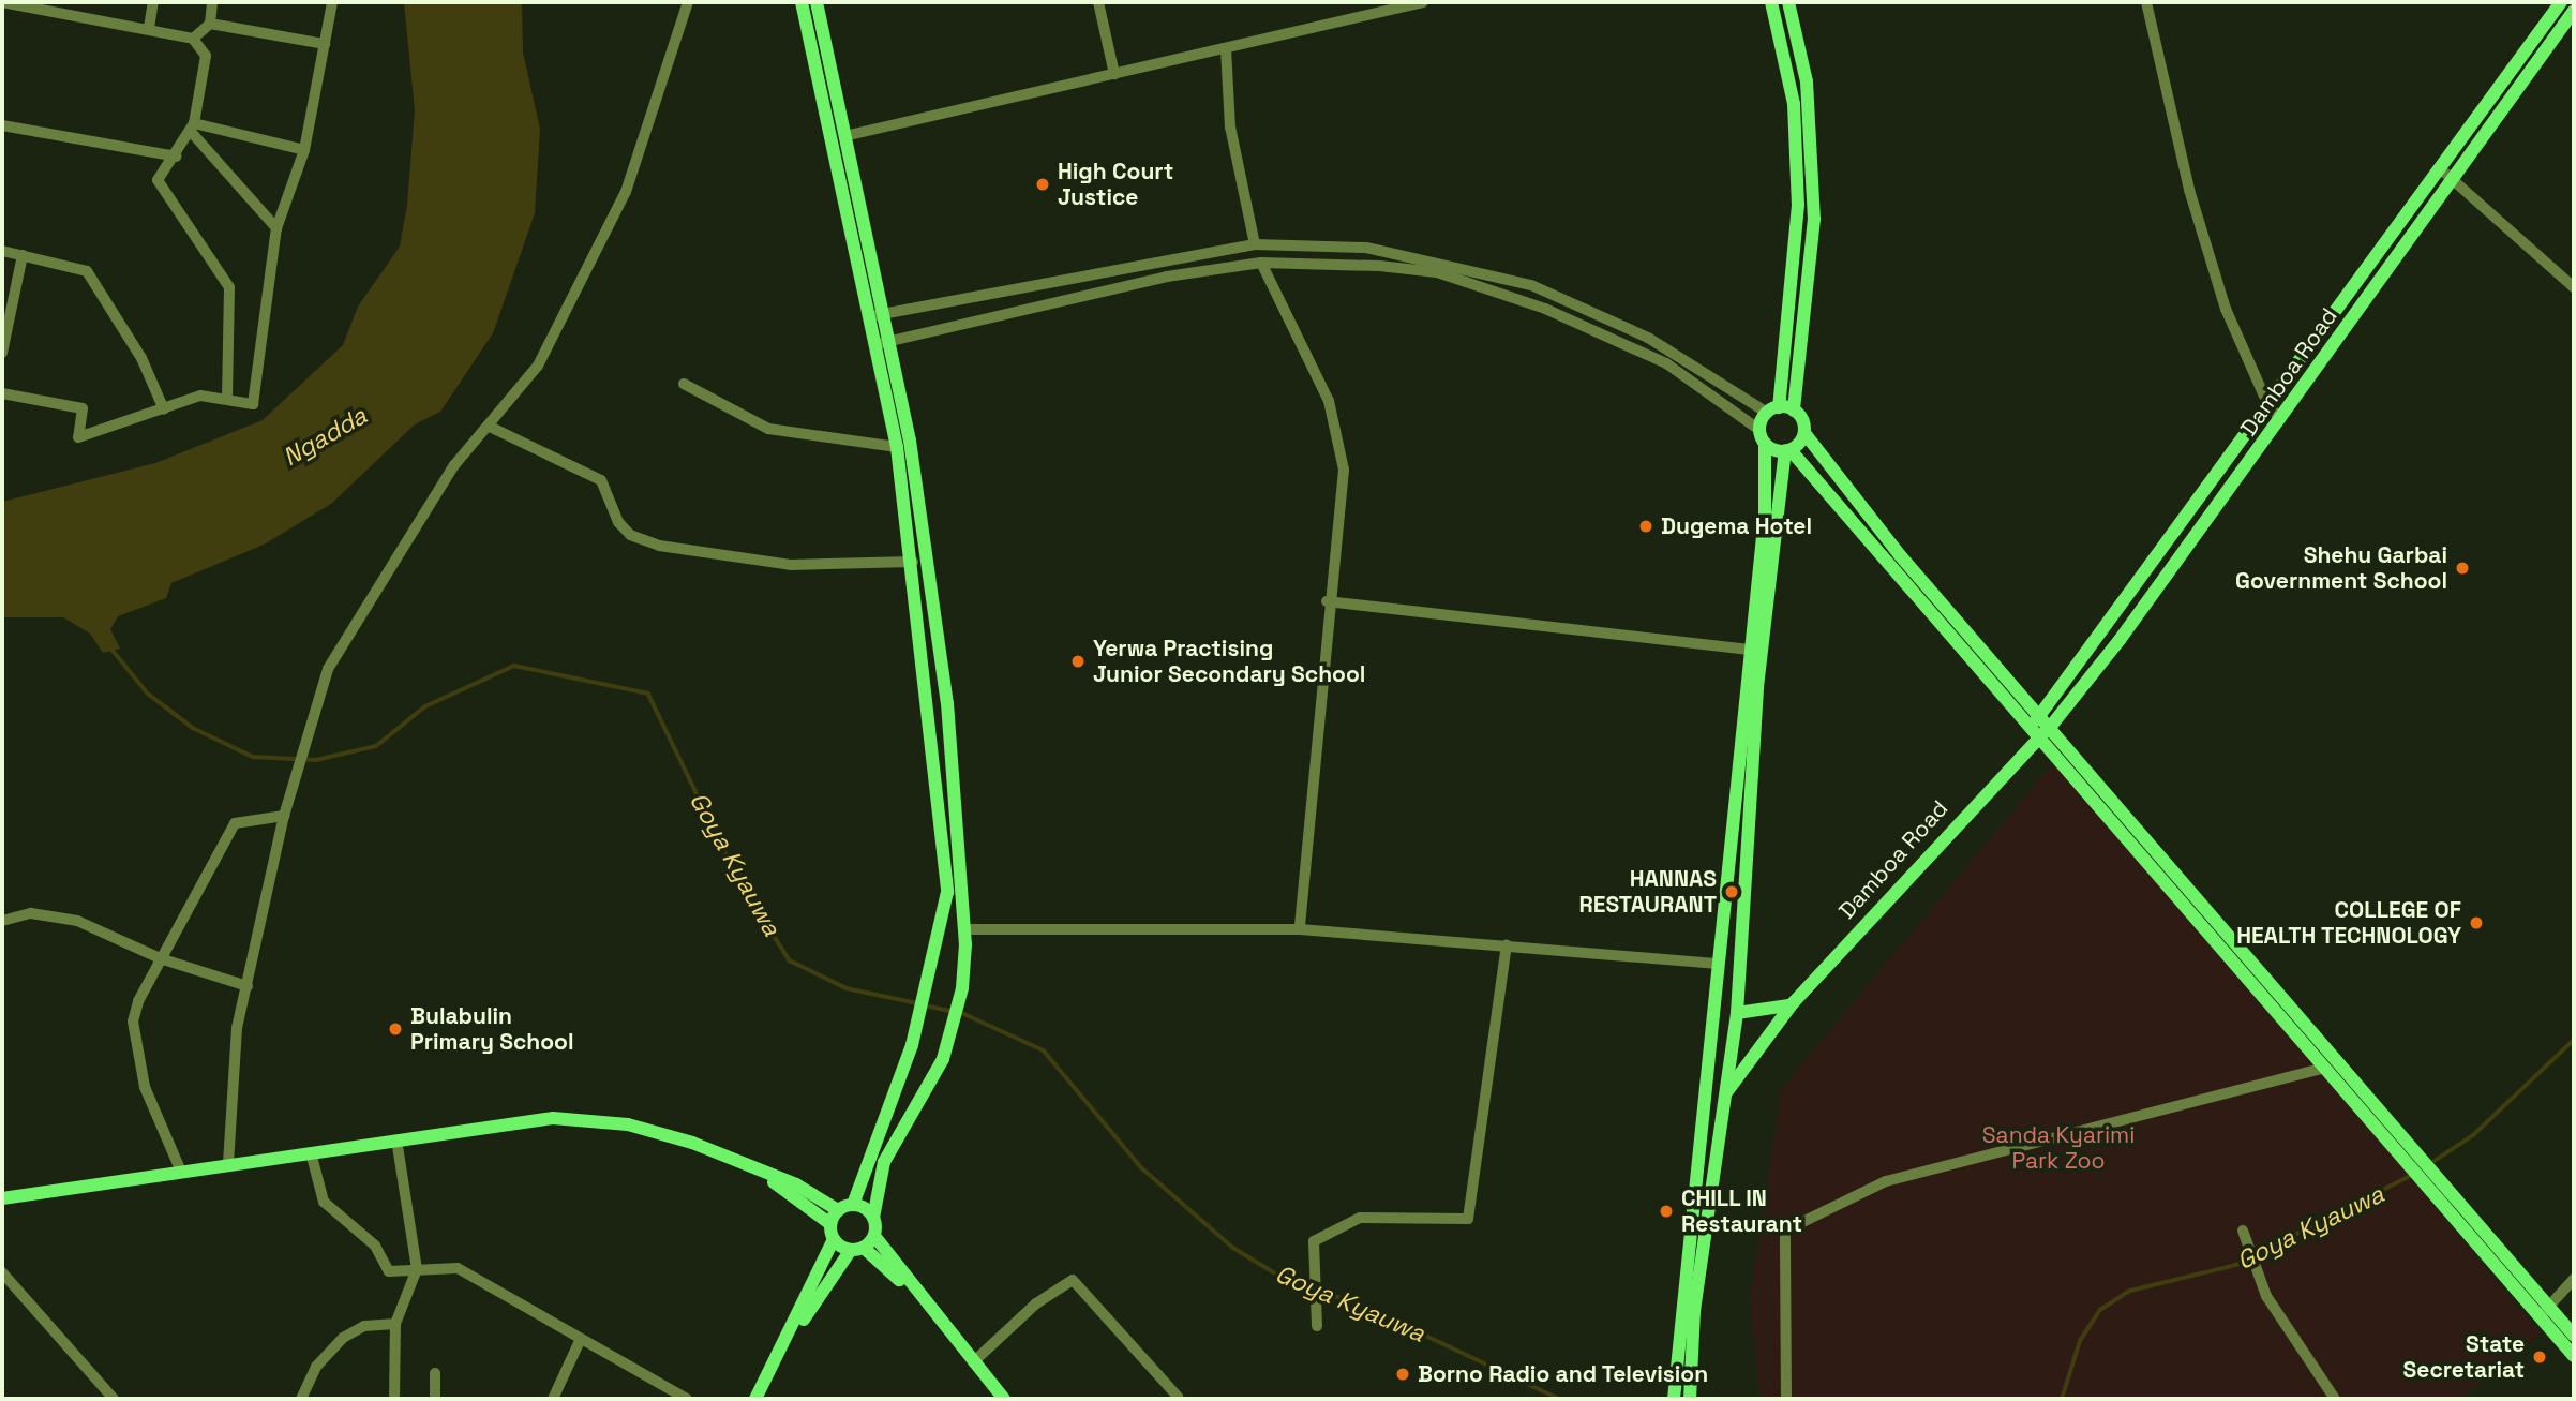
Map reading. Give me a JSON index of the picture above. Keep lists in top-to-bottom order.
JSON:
{
  "streets": {
    "main road": ["Damboa Road"]
  },
  "water": ["Ngadda", "Goya Kyauwa"],
  "parks": ["Sanda Kyarimi Park Zoo"],
  "places": [
    "High Court Justice",
    "Dugema Hotel",
    "Shehu Garbai Government School",
    "Yerwa Practising Junior Secondary School",
    "HANNAS RESTAURANT",
    "COLLEGE OF HEALTH TECHNOLOGY",
    "Bulabulin Primary School",
    "CHILL IN Restaurant",
    "State Secretariat",
    "Borno Radio and Television"
  ]
}
